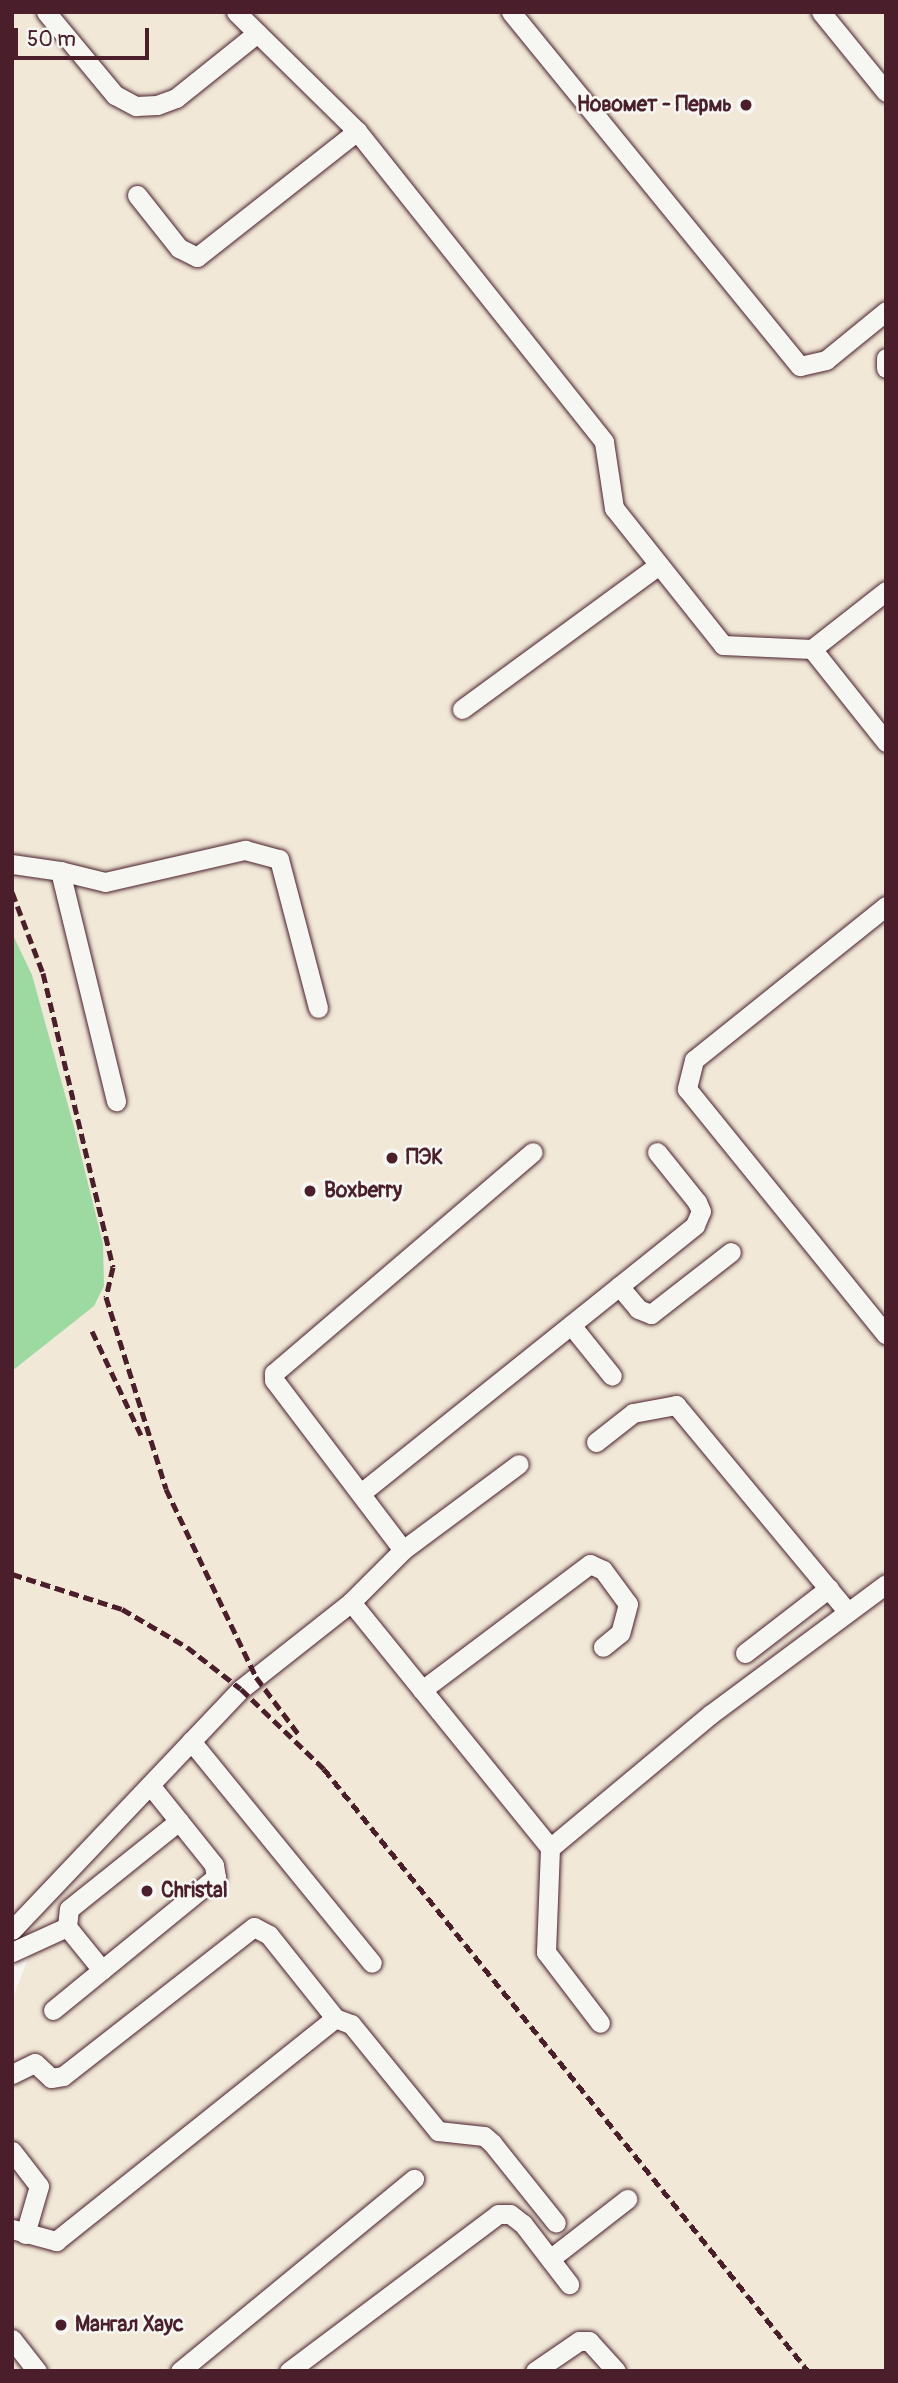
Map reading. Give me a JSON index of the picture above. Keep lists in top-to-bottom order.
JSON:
{
  "places": [
    "Новомет - Пермь",
    "ПЭК",
    "Boxberry",
    "Christal",
    "Мангал Хаус"
  ],
  "scale_bar": "50 m"
}
